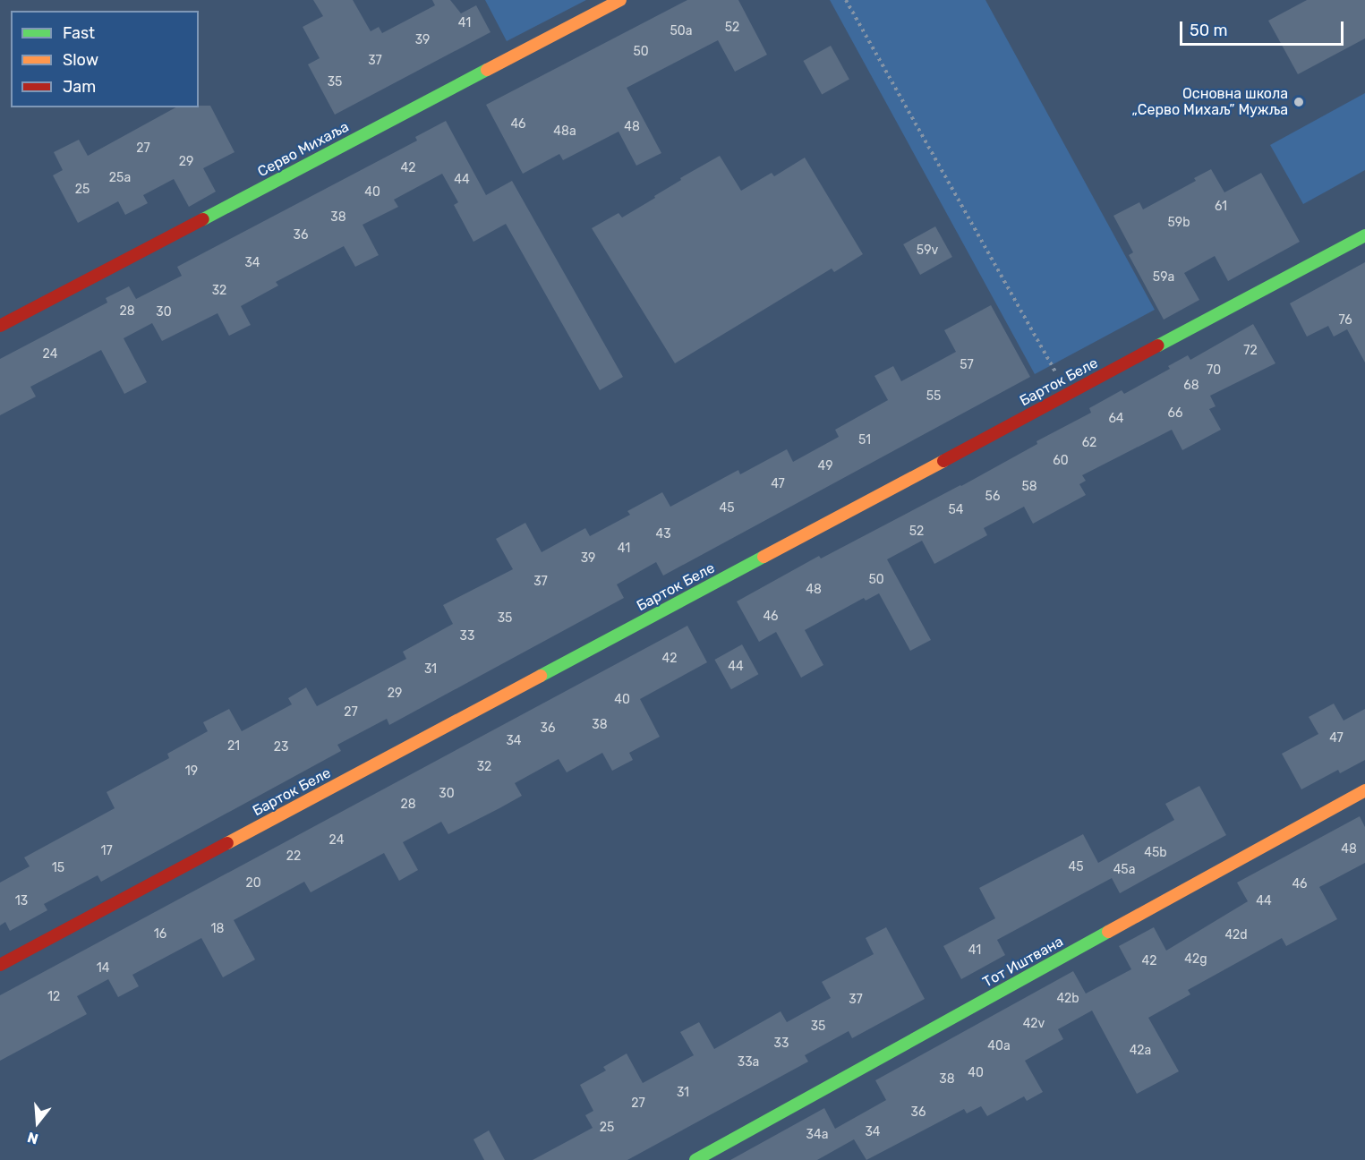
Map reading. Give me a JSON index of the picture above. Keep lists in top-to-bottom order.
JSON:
{
  "streets": {
    "street": ["Серво Михаља", "Барток Беле", "Тот Иштвана"]
  },
  "places": ["Основна школа „Серво Михаљ” Мужља"],
  "house_numbers": [
    "41",
    "52",
    "50a",
    "39",
    "50",
    "37",
    "35",
    "46",
    "48",
    "48a",
    "27",
    "29",
    "42",
    "25a",
    "44",
    "25",
    "40",
    "61",
    "38",
    "59b",
    "36",
    "59v",
    "34",
    "59a",
    "32",
    "28",
    "30",
    "76",
    "72",
    "24",
    "57",
    "70",
    "68",
    "55",
    "66",
    "64",
    "51",
    "62",
    "60",
    "49",
    "47",
    "58",
    "56",
    "45",
    "54",
    "52",
    "43",
    "41",
    "39",
    "50",
    "37",
    "48",
    "46",
    "35",
    "33",
    "42",
    "44",
    "31",
    "29",
    "40",
    "27",
    "38",
    "36",
    "47",
    "34",
    "21",
    "23",
    "32",
    "19",
    "30",
    "28",
    "24",
    "48",
    "17",
    "45b",
    "22",
    "45",
    "15",
    "45a",
    "20",
    "46",
    "13",
    "44",
    "18",
    "16",
    "42d",
    "41",
    "42g",
    "42",
    "14",
    "12",
    "42b",
    "37",
    "42v",
    "35",
    "33",
    "40a",
    "42a",
    "33a",
    "40",
    "38",
    "31",
    "27",
    "36",
    "25",
    "34",
    "34a"
  ],
  "legend": ["Fast", "Slow", "Jam"],
  "scale_bar": "50 m",
  "north": "bottom"
}
